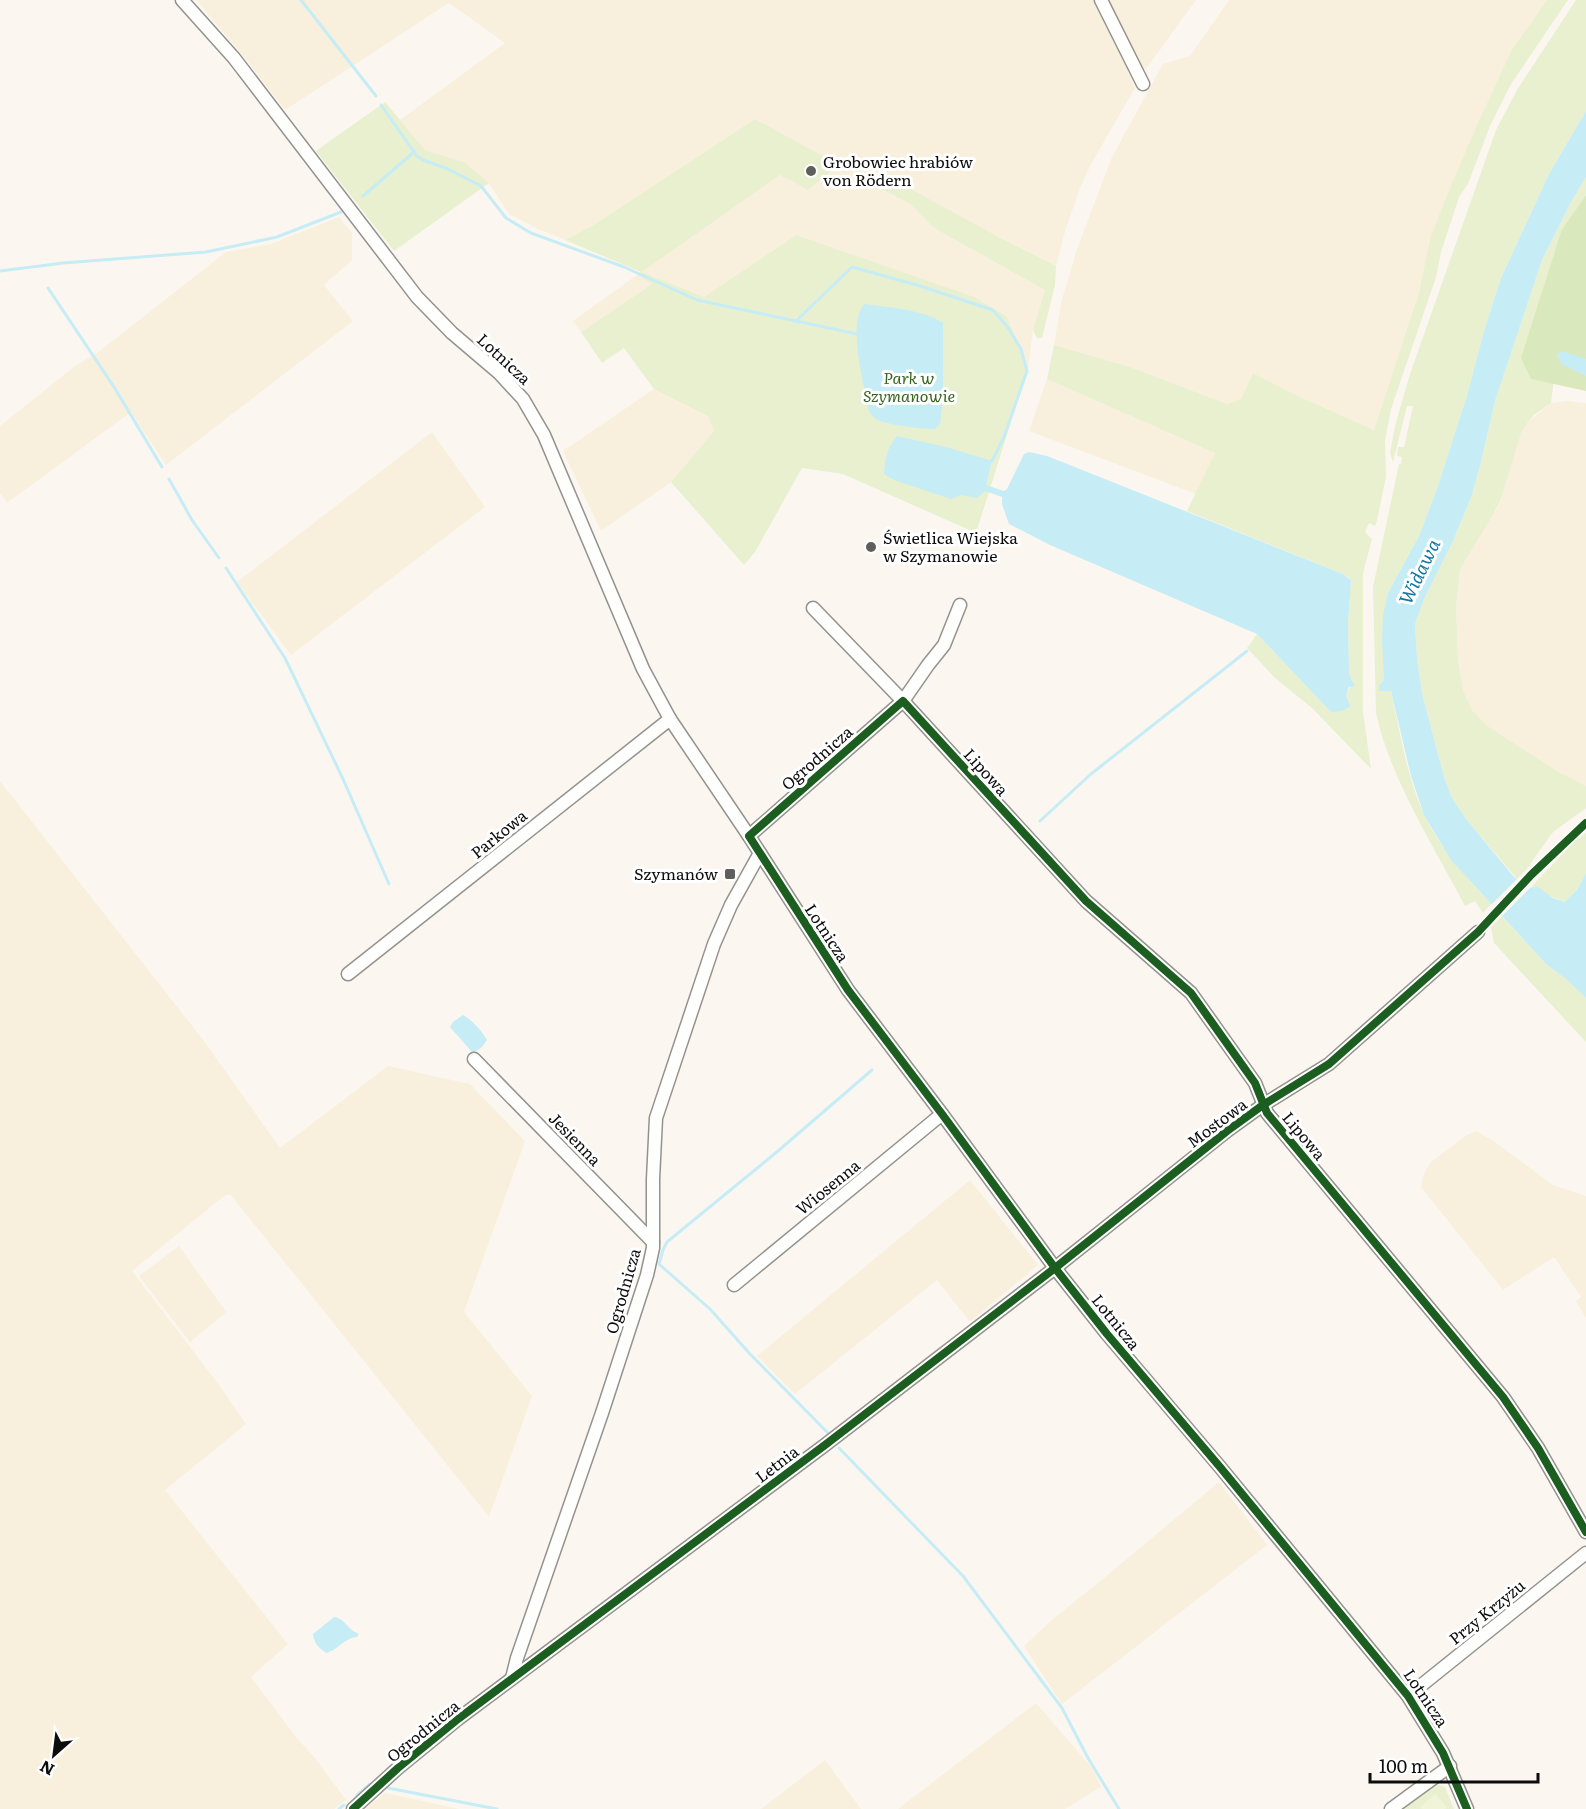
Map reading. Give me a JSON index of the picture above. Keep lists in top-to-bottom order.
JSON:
{
  "streets": {
    "street": [
      "Lotnicza",
      "Ogrodnicza",
      "Lipowa",
      "Parkowa",
      "Mostowa",
      "Jesienna",
      "Wiosenna",
      "Letnia",
      "Przy Krzyżu"
    ]
  },
  "crossings": [
    ["Lotnicza", "Ogrodnicza"],
    ["Lotnicza", "Parkowa"],
    ["Lotnicza", "Mostowa"],
    ["Lotnicza", "Wiosenna"],
    ["Lotnicza", "Letnia"],
    ["Lotnicza", "Przy Krzyżu"],
    ["Ogrodnicza", "Lipowa"],
    ["Ogrodnicza", "Jesienna"],
    ["Ogrodnicza", "Letnia"],
    ["Lipowa", "Mostowa"],
    ["Mostowa", "Letnia"]
  ],
  "water": ["Widawa"],
  "parks": ["Park w Szymanowie"],
  "places": {
    "other": ["Grobowiec hrabiów von Rödern", "Świetlica Wiejska w Szymanowie"],
    "transit": ["Szymanów"]
  },
  "scale_bar": "100 m",
  "north": "bottom left"
}
